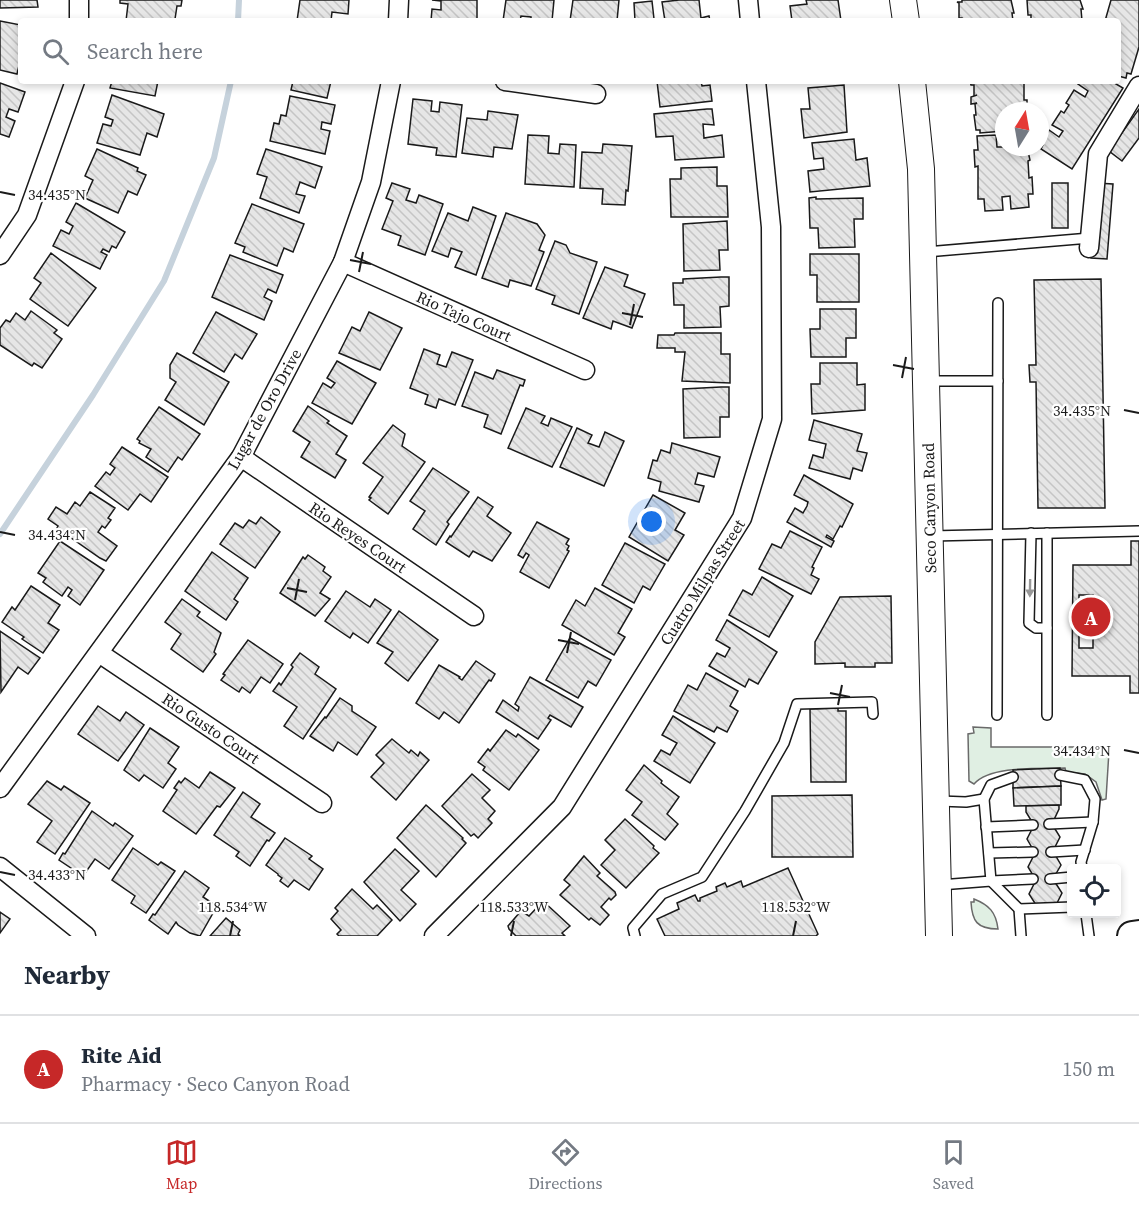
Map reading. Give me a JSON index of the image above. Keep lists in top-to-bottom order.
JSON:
{
  "streets": {
    "main road": ["Seco Canyon Road"],
    "street": [
      "Rio Tajo Court",
      "Lugar de Oro Drive",
      "Rio Reyes Court",
      "Cuatro Milpas Street",
      "Rio Gusto Court"
    ]
  },
  "crossings": [
    ["Rio Tajo Court", "Lugar de Oro Drive"],
    ["Lugar de Oro Drive", "Rio Reyes Court"],
    ["Lugar de Oro Drive", "Rio Gusto Court"]
  ],
  "north": "top",
  "page": {
    "search": "Search here",
    "pins": "A",
    "heading": "Nearby",
    "list": [
      {
        "mark": "A",
        "name": "Rite Aid",
        "note": "Pharmacy · Seco Canyon Road",
        "value": "150 m"
      }
    ],
    "nav": ["Map", "Directions", "Saved"]
  },
  "coordinates": [
    "34.435°N",
    "34.434°N",
    "34.433°N",
    "118.534°W",
    "118.533°W",
    "118.532°W"
  ]
}
